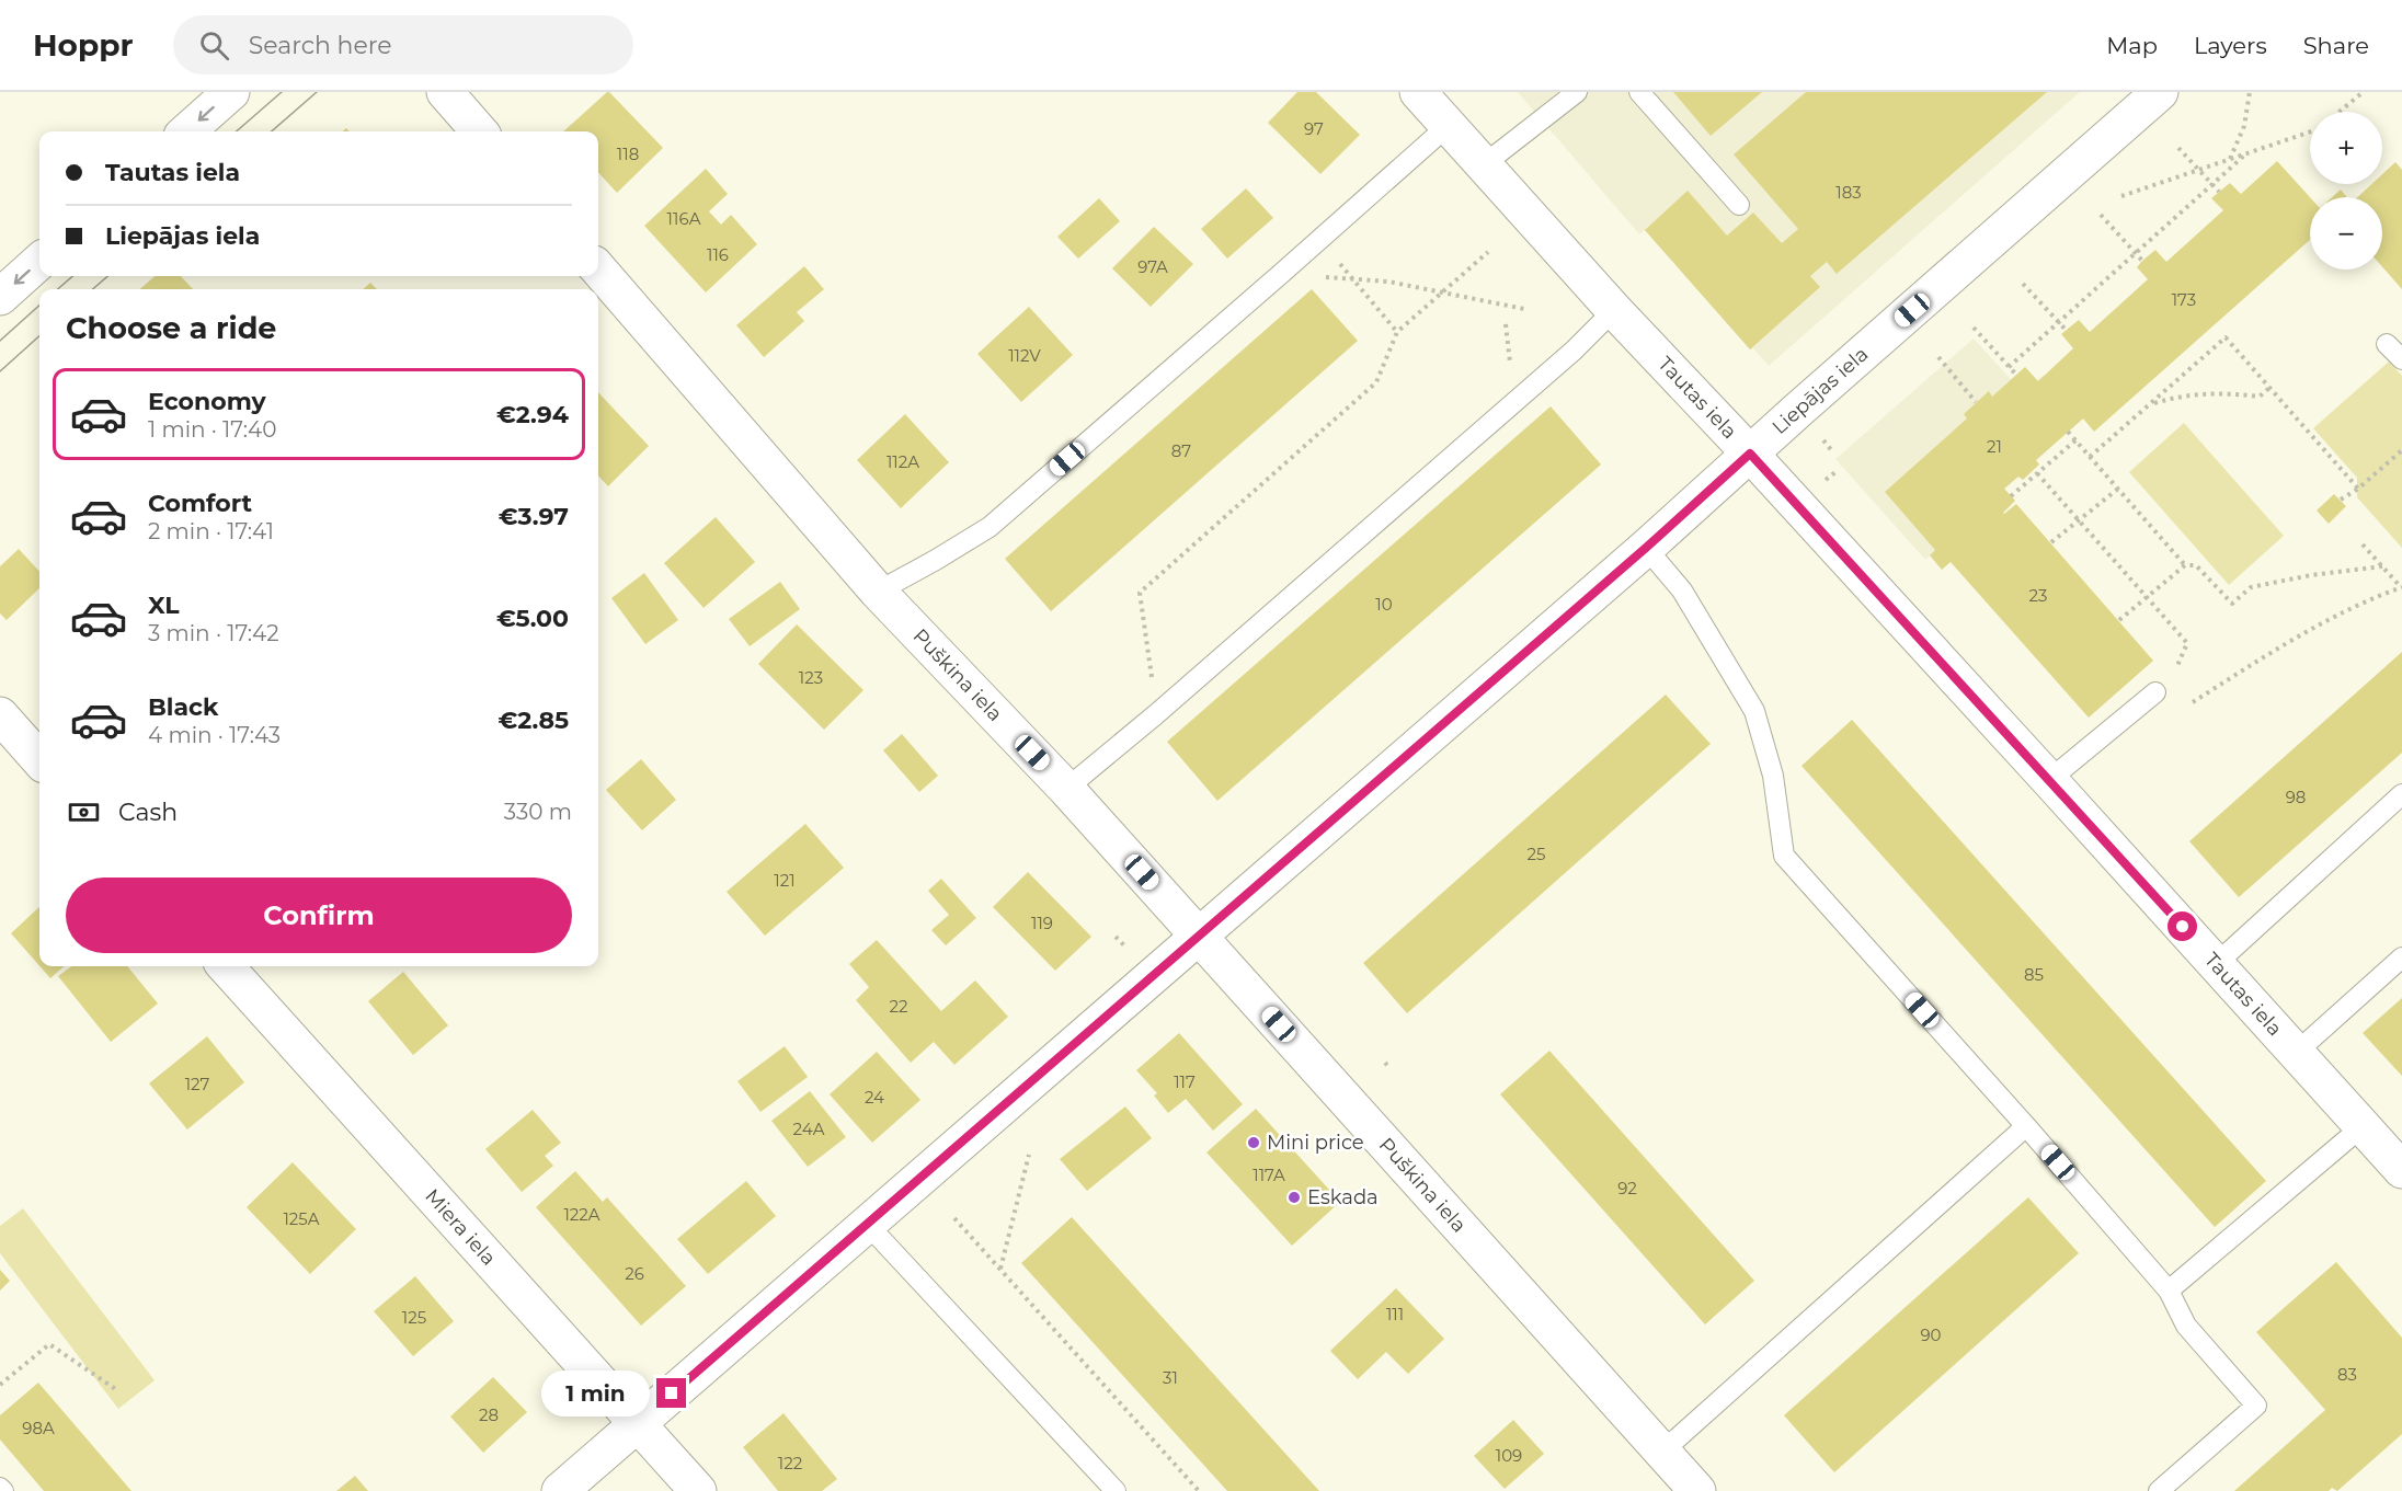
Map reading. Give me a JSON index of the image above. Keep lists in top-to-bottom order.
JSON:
{
  "streets": {
    "street": [
      "Liepājas iela",
      "Tautas iela",
      "Puškina iela",
      "Miera iela"
    ]
  },
  "crossings": [
    ["Liepājas iela", "Tautas iela"],
    ["Liepājas iela", "Puškina iela"],
    ["Liepājas iela", "Miera iela"]
  ],
  "places": ["Mini price", "Eskada"],
  "house_numbers": [
    "97",
    "118",
    "183",
    "116A",
    "116",
    "97A",
    "173",
    "112V",
    "21",
    "87",
    "112A",
    "23",
    "10",
    "123",
    "98",
    "25",
    "121",
    "119",
    "85",
    "22",
    "117",
    "127",
    "24",
    "24A",
    "117A",
    "92",
    "122A",
    "125A",
    "26",
    "111",
    "125",
    "90",
    "83",
    "31",
    "28",
    "98A",
    "109",
    "122"
  ],
  "page": {
    "header": "Hoppr",
    "search": "Search here",
    "nav": ["Map", "Layers", "Share"],
    "map_buttons": ["+", "−"],
    "banner": ["Tautas iela", "Liepājas iela"],
    "heading": "Choose a ride",
    "list": [
      {
        "name": "Economy",
        "note": "1 min · 17:40",
        "value": "€2.94"
      },
      {
        "name": "Comfort",
        "note": "2 min · 17:41",
        "value": "€3.97"
      },
      {
        "name": "XL",
        "note": "3 min · 17:42",
        "value": "€5.00"
      },
      {
        "name": "Black",
        "note": "4 min · 17:43",
        "value": "€2.85"
      }
    ],
    "pay": ["Cash", "330 m"],
    "buttons": "Confirm",
    "bubble": "1 min"
  }
}
